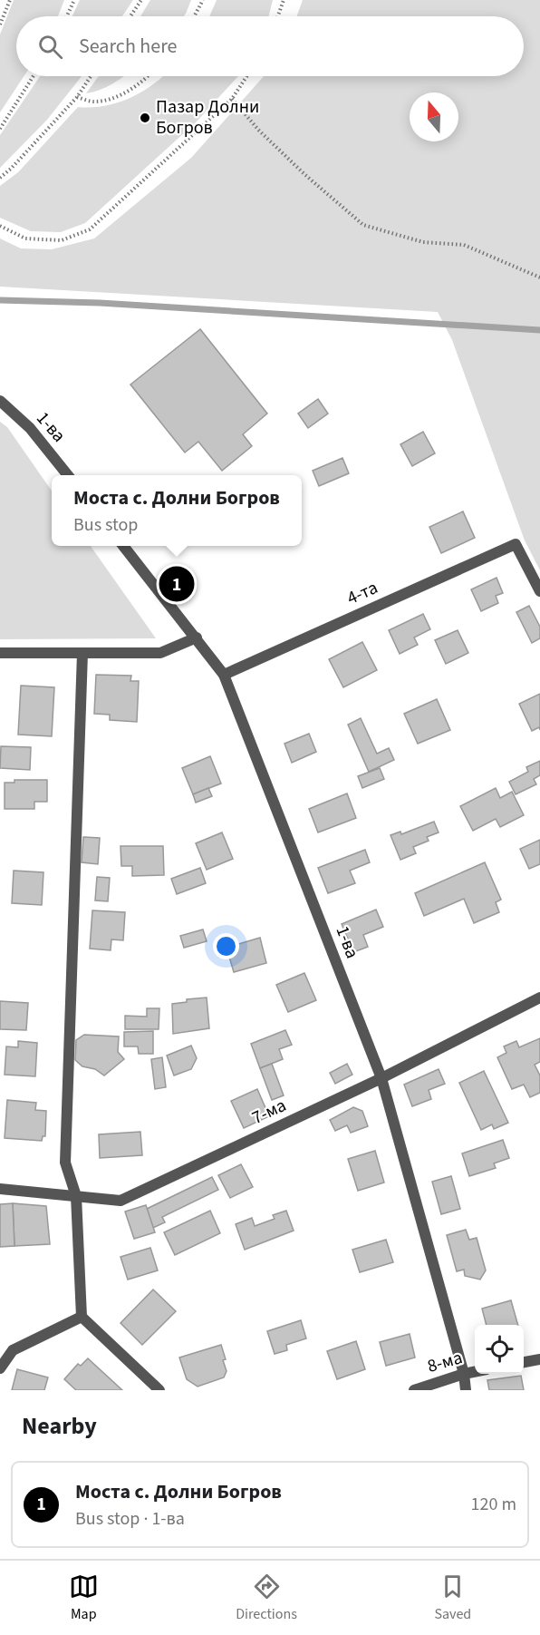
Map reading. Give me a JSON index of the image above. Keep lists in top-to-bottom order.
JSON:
{
  "streets": {
    "street": [
      "1-ва",
      "4-та",
      "7-ма",
      "8-ма"
    ]
  },
  "crossings": [
    ["1-ва", "4-та"],
    ["1-ва", "7-ма"],
    ["1-ва", "8-ма"]
  ],
  "places": ["Пазар Долни Богров"],
  "north": "top",
  "page": {
    "search": "Search here",
    "popup": ["Моста с. Долни Богров", "Bus stop"],
    "pins": "1",
    "heading": "Nearby",
    "list": [
      {
        "mark": "1",
        "name": "Моста с. Долни Богров",
        "note": "Bus stop · 1-ва",
        "value": "120 m"
      }
    ],
    "nav": ["Map", "Directions", "Saved"]
  }
}
